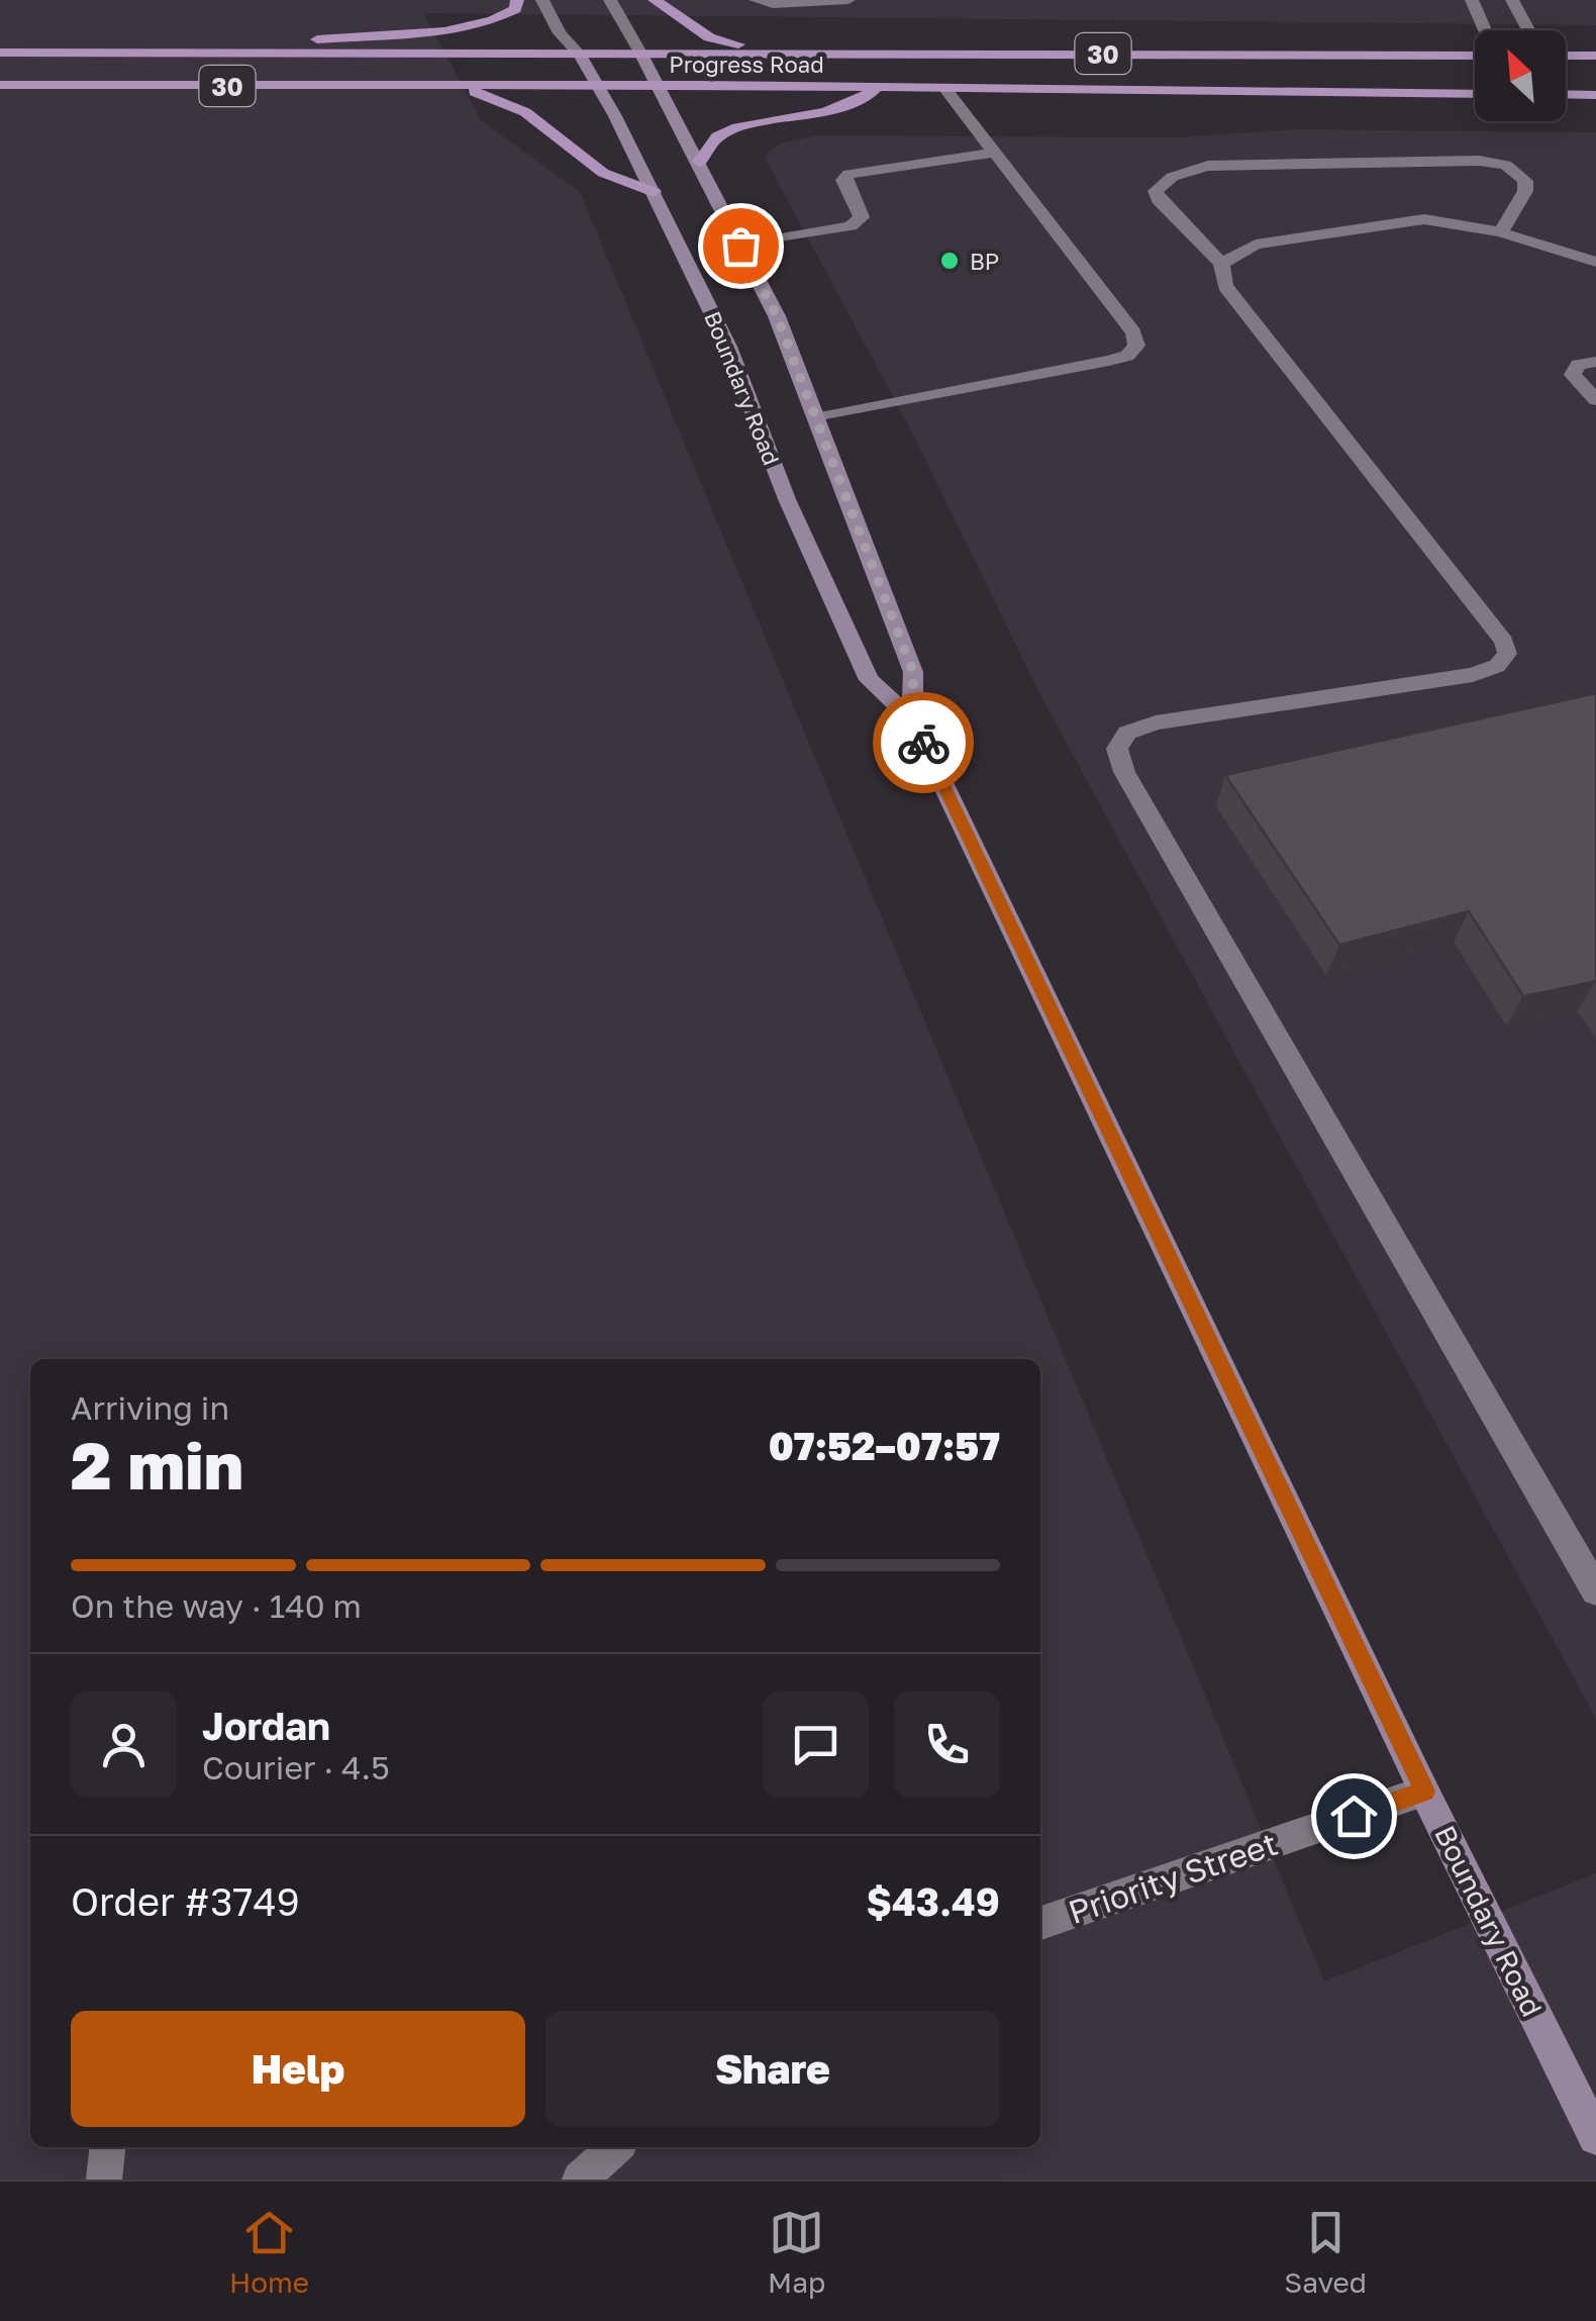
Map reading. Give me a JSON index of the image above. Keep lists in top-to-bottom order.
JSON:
{
  "streets": {
    "main road": ["30", "Progress Road", "Boundary Road"],
    "street": ["Priority Street"]
  },
  "crossings": [
    ["Progress Road", "Boundary Road"],
    ["Boundary Road", "Priority Street"]
  ],
  "places": ["BP"],
  "north": "top left",
  "page": {
    "heading": ["2 min", "Arriving in", "07:52–07:57"],
    "panel": [
      "Jordan",
      "Courier · 4.5",
      "Order #3749",
      "$43.49"
    ],
    "bar": "On the way · 140 m",
    "buttons": ["Help", "Share"],
    "tabs": ["Home", "Map", "Saved"]
  }
}
